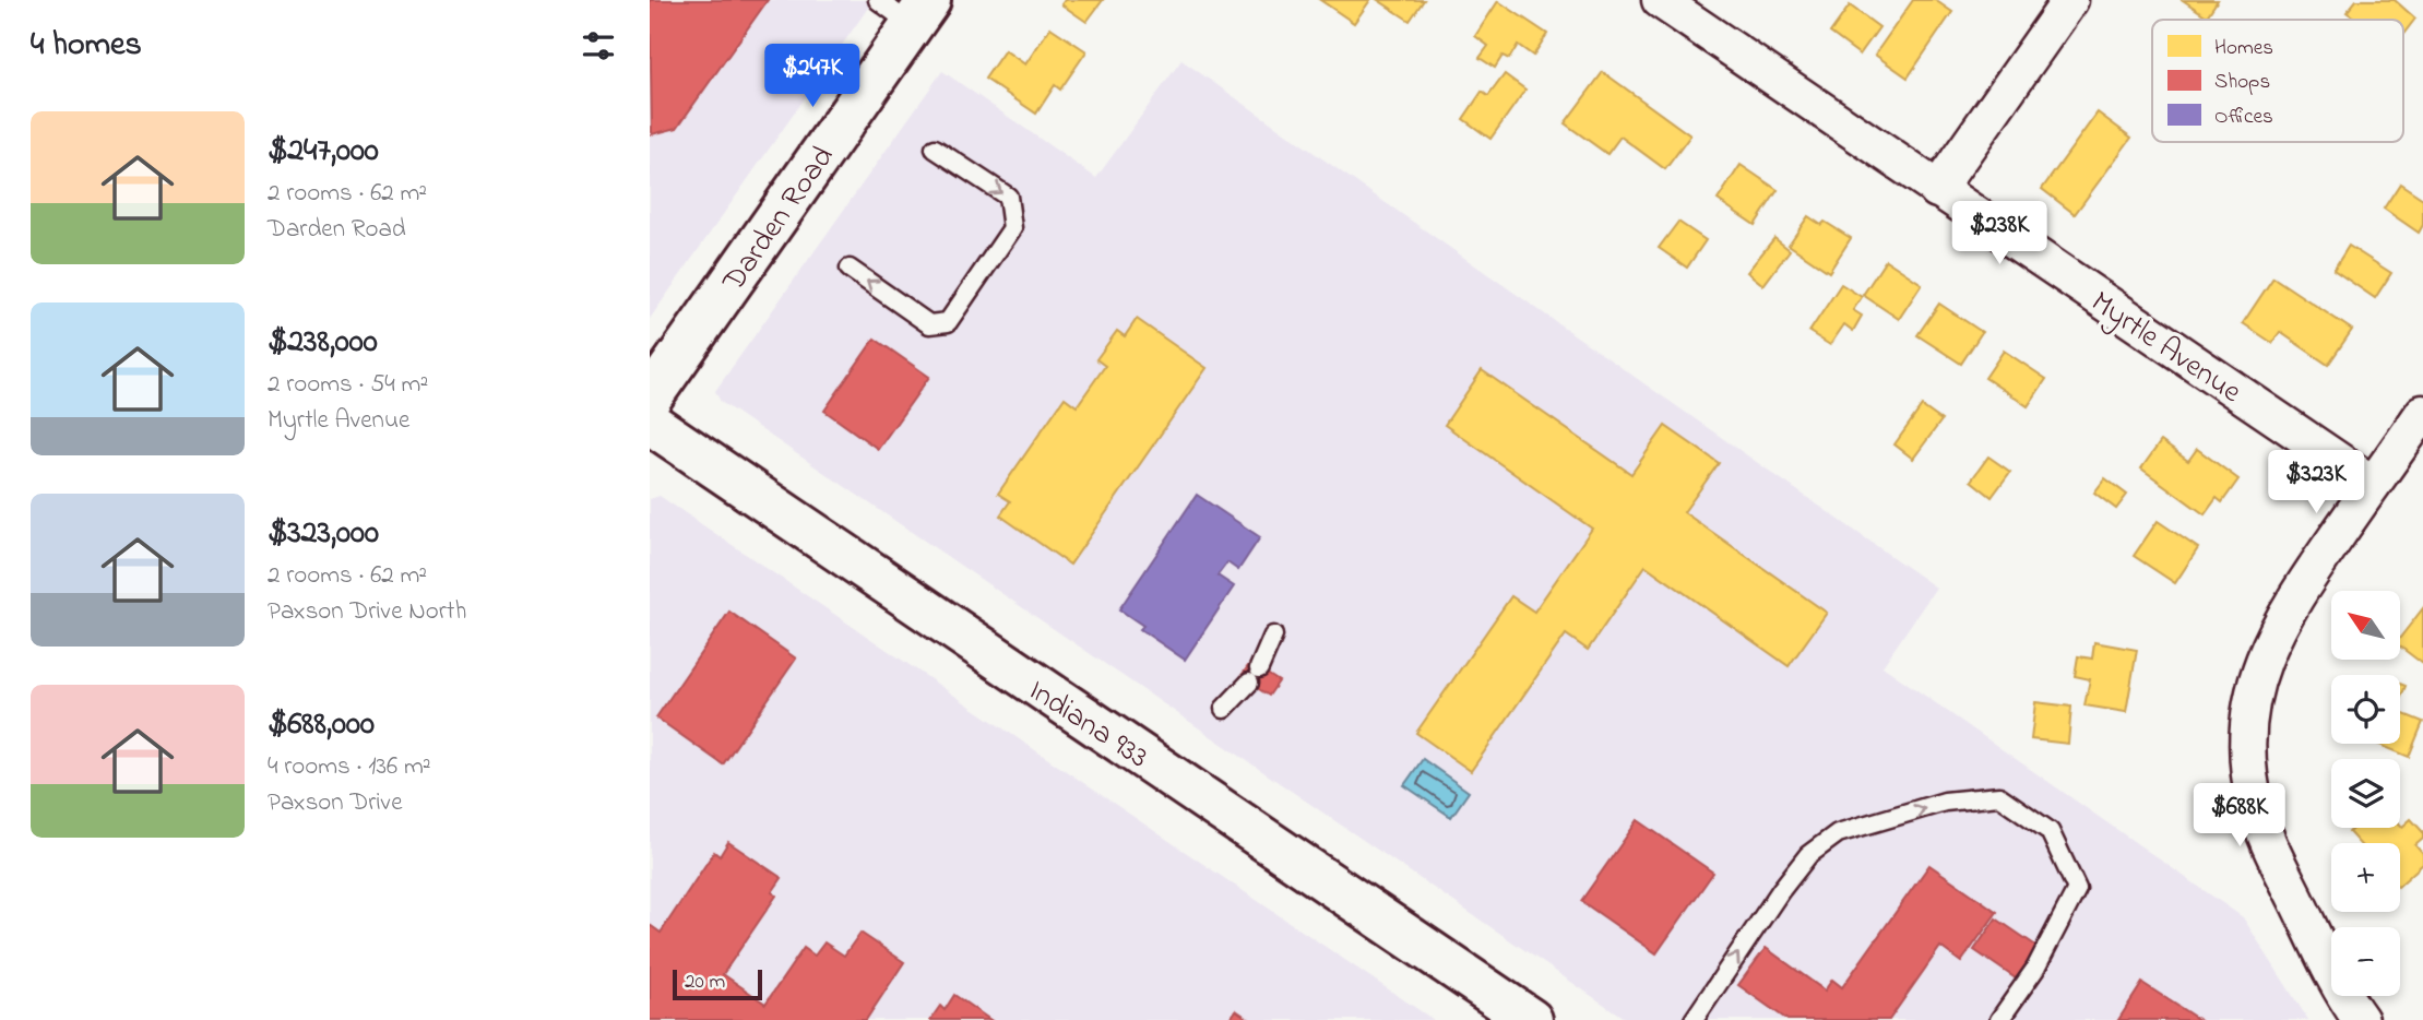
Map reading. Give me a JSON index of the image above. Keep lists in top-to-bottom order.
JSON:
{
  "streets": {
    "main road": ["Darden Road", "Indiana 933"],
    "street": ["Myrtle Avenue"]
  },
  "legend": ["Homes", "Shops", "Offices"],
  "scale_bar": "20 m",
  "north": "top left",
  "page": {
    "heading": "4 homes",
    "price": [
      "$247K",
      "$238K",
      "$323K",
      "$688K"
    ],
    "list": [
      {
        "name": "$247,000",
        "note": "2 rooms · 62 m² · Darden Road"
      },
      {
        "name": "$238,000",
        "note": "2 rooms · 54 m² · Myrtle Avenue"
      },
      {
        "name": "$323,000",
        "note": "2 rooms · 62 m² · Paxson Drive North"
      },
      {
        "name": "$688,000",
        "note": "4 rooms · 136 m² · Paxson Drive"
      }
    ],
    "map_buttons": ["+", "−"],
    "scale": "20 m"
  }
}
